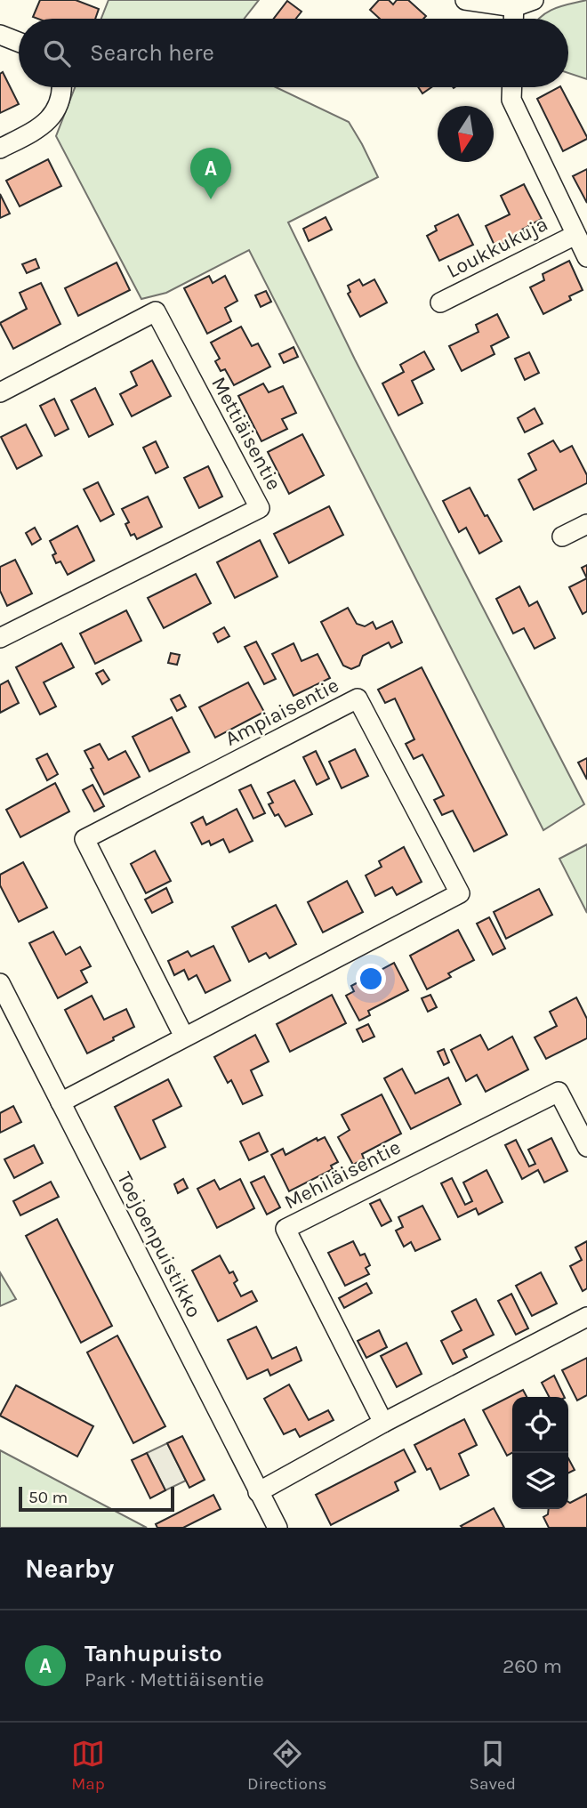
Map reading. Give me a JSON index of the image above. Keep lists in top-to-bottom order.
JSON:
{
  "streets": {
    "street": [
      "Loukkukuja",
      "Mettiäisentie",
      "Ampiaisentie",
      "Mehiläisentie",
      "Toejoenpuistikko"
    ]
  },
  "crossings": [
    ["Ampiaisentie", "Toejoenpuistikko"]
  ],
  "scale_bar": "50 m",
  "north": "bottom",
  "page": {
    "search": "Search here",
    "pins": "A",
    "scale": "50 m",
    "heading": "Nearby",
    "list": [
      {
        "mark": "A",
        "name": "Tanhupuisto",
        "note": "Park · Mettiäisentie",
        "value": "260 m"
      }
    ],
    "nav": ["Map", "Directions", "Saved"]
  }
}
